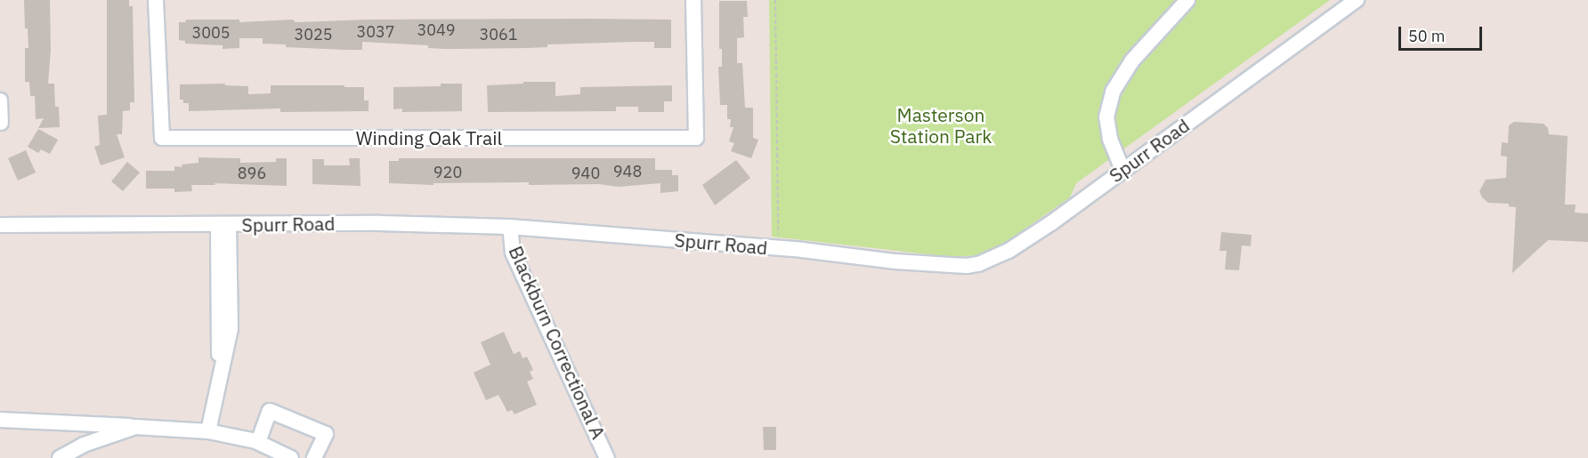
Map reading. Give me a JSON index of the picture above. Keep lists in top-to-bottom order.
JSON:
{
  "streets": {
    "street": ["Winding Oak Trail", "Spurr Road", "Blackburn Correctional A"]
  },
  "crossings": [
    ["Spurr Road", "Blackburn Correctional A"]
  ],
  "parks": ["Masterson Station Park"],
  "house_numbers": [
    "3049",
    "3037",
    "3005",
    "3025",
    "3061",
    "948",
    "920",
    "896",
    "940"
  ],
  "scale_bar": "50 m"
}
